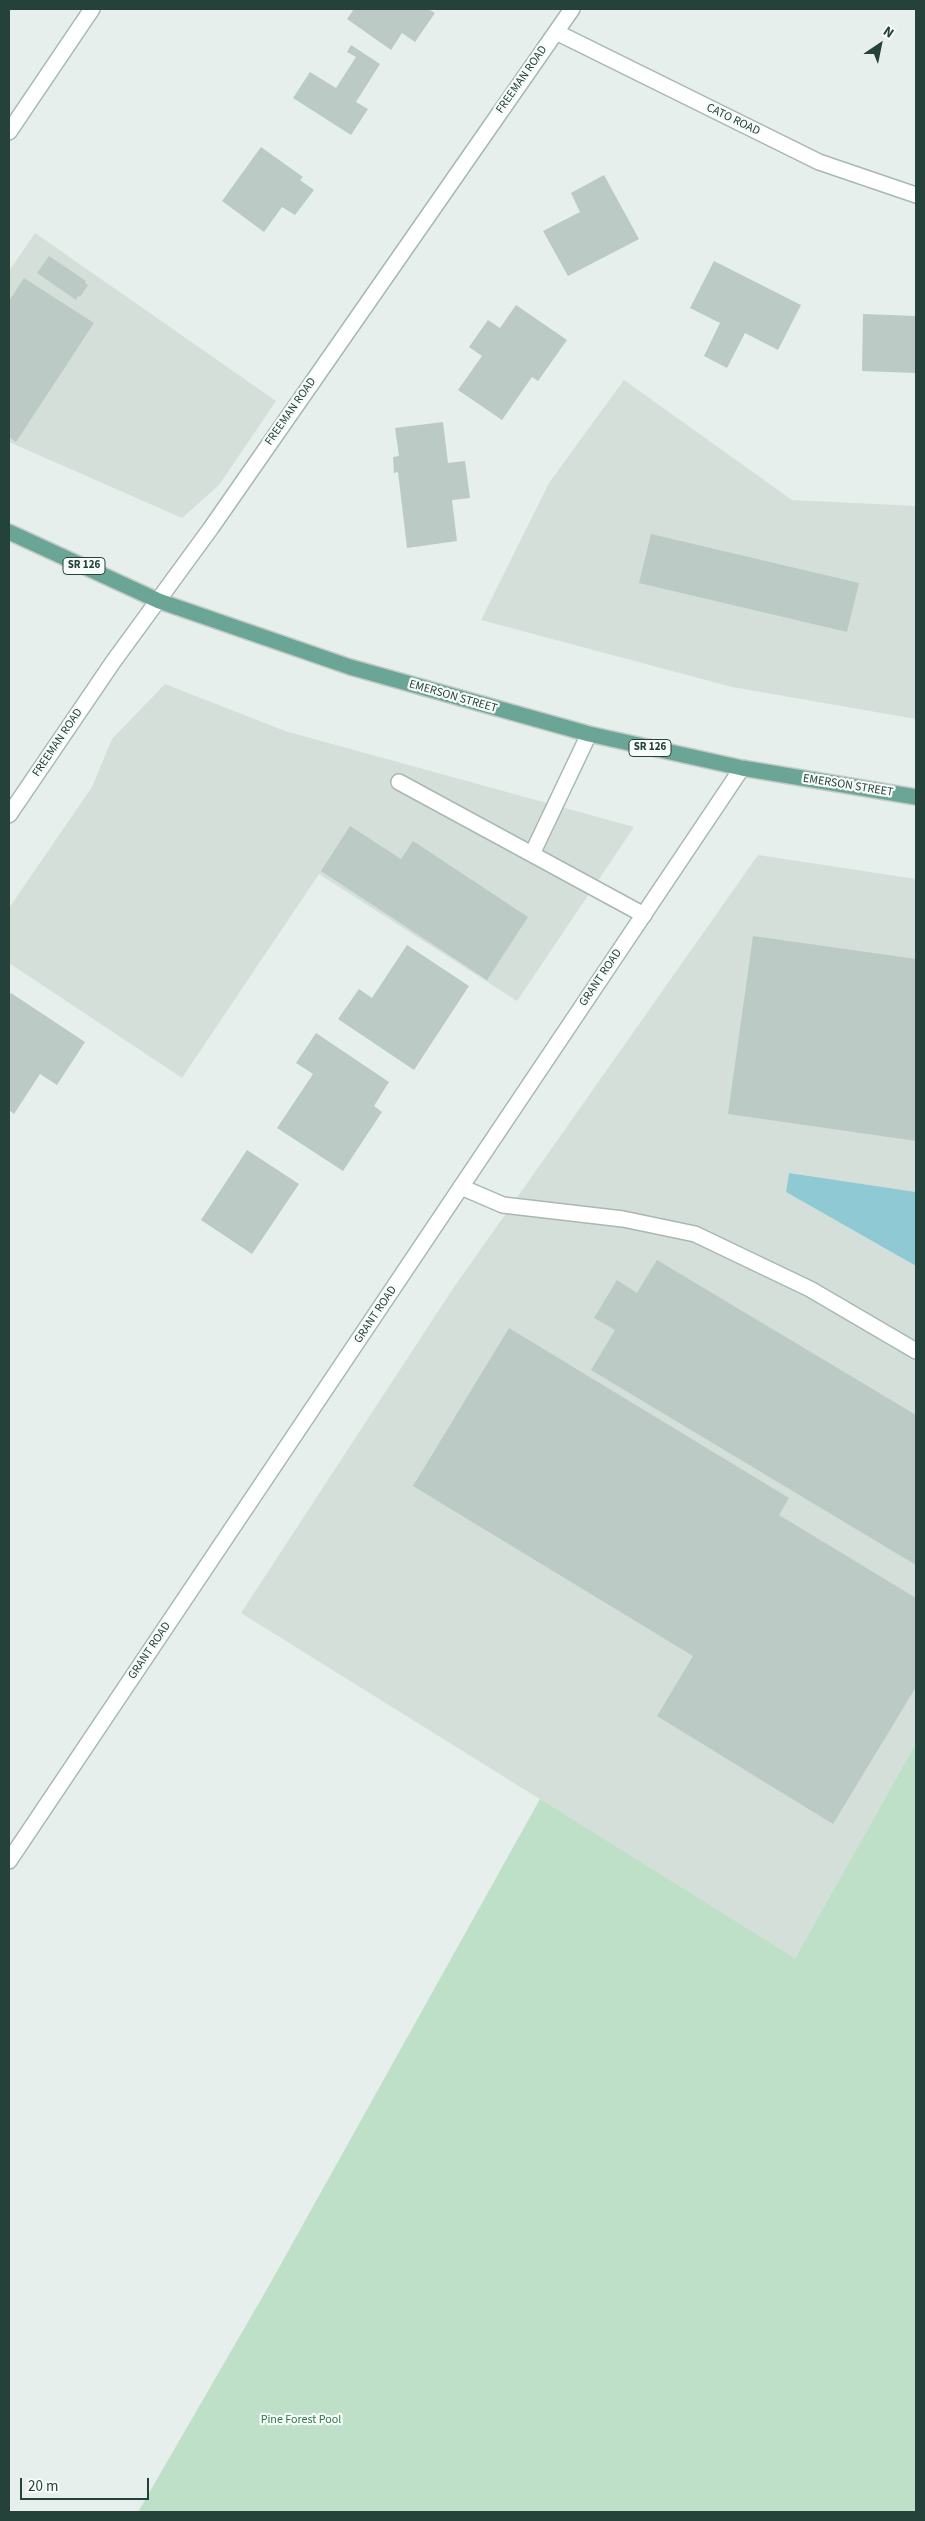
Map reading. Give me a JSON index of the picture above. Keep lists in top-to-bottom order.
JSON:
{
  "streets": {
    "main road": ["SR 126", "EMERSON STREET"],
    "street": ["FREEMAN ROAD", "CATO ROAD", "GRANT ROAD"]
  },
  "crossings": [
    ["FREEMAN ROAD", "CATO ROAD"],
    ["FREEMAN ROAD", "EMERSON STREET"],
    ["EMERSON STREET", "GRANT ROAD"]
  ],
  "parks": ["Pine Forest Pool"],
  "scale_bar": "20 m",
  "north": "top right"
}
